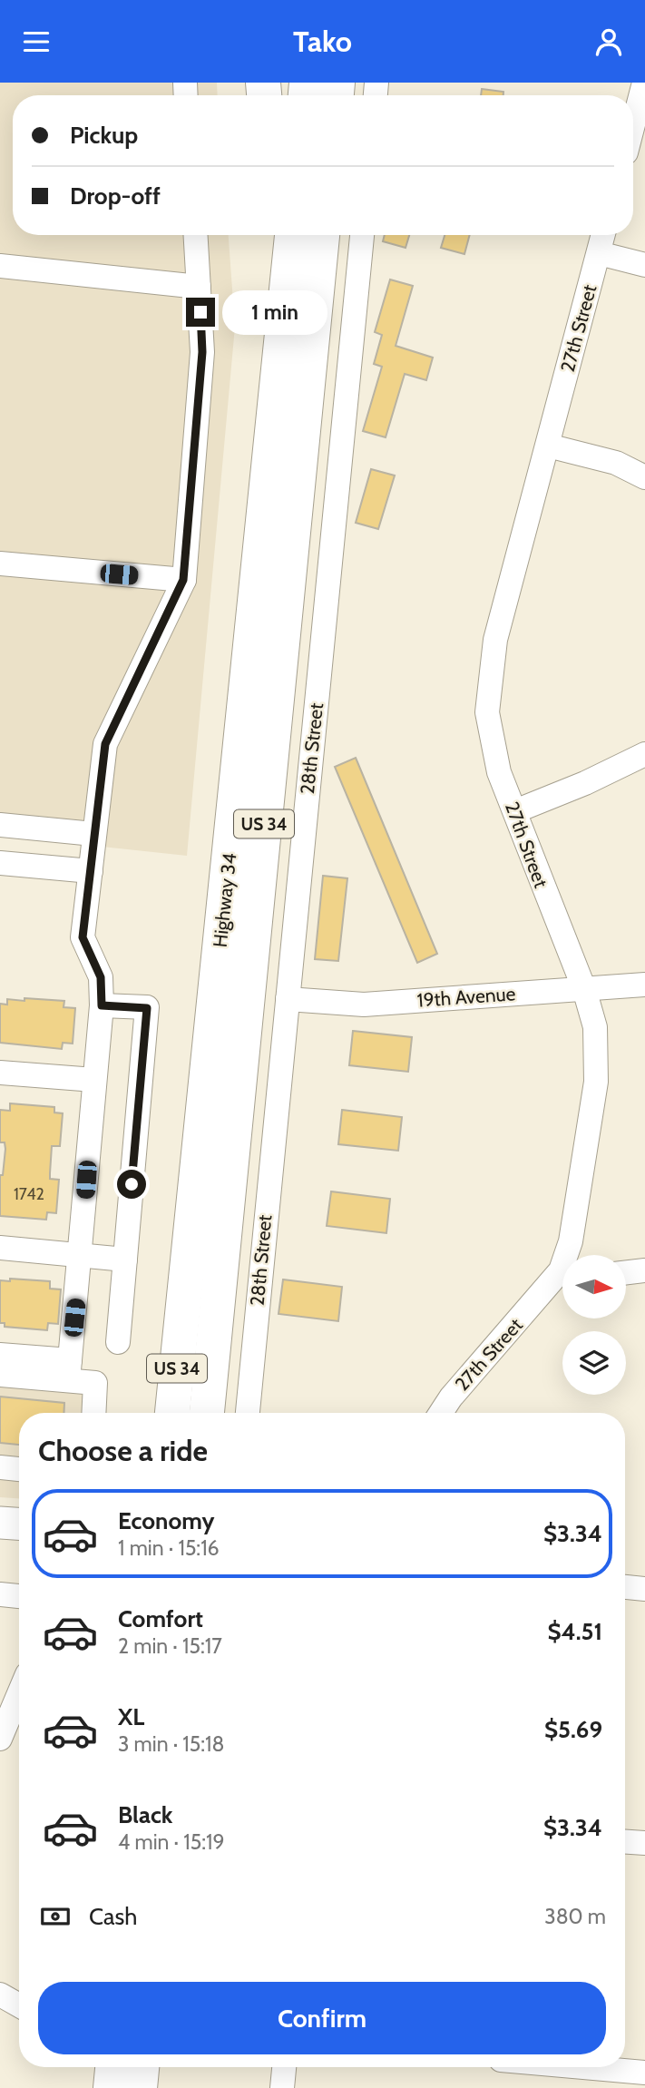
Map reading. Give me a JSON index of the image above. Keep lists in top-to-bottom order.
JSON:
{
  "streets": {
    "highway": ["US 34", "Highway 34"],
    "street": ["27th Street", "28th Street", "19th Avenue"]
  },
  "crossings": [
    ["27th Street", "19th Avenue"],
    ["28th Street", "19th Avenue"]
  ],
  "house_numbers": ["1742"],
  "north": "right",
  "page": {
    "header": "Tako",
    "banner": ["Pickup", "Drop-off"],
    "bubble": "1 min",
    "heading": "Choose a ride",
    "list": [
      {
        "name": "Economy",
        "note": "1 min · 15:16",
        "value": "$3.34"
      },
      {
        "name": "Comfort",
        "note": "2 min · 15:17",
        "value": "$4.51"
      },
      {
        "name": "XL",
        "note": "3 min · 15:18",
        "value": "$5.69"
      },
      {
        "name": "Black",
        "note": "4 min · 15:19",
        "value": "$3.34"
      }
    ],
    "pay": ["Cash", "380 m"],
    "buttons": "Confirm"
  }
}
